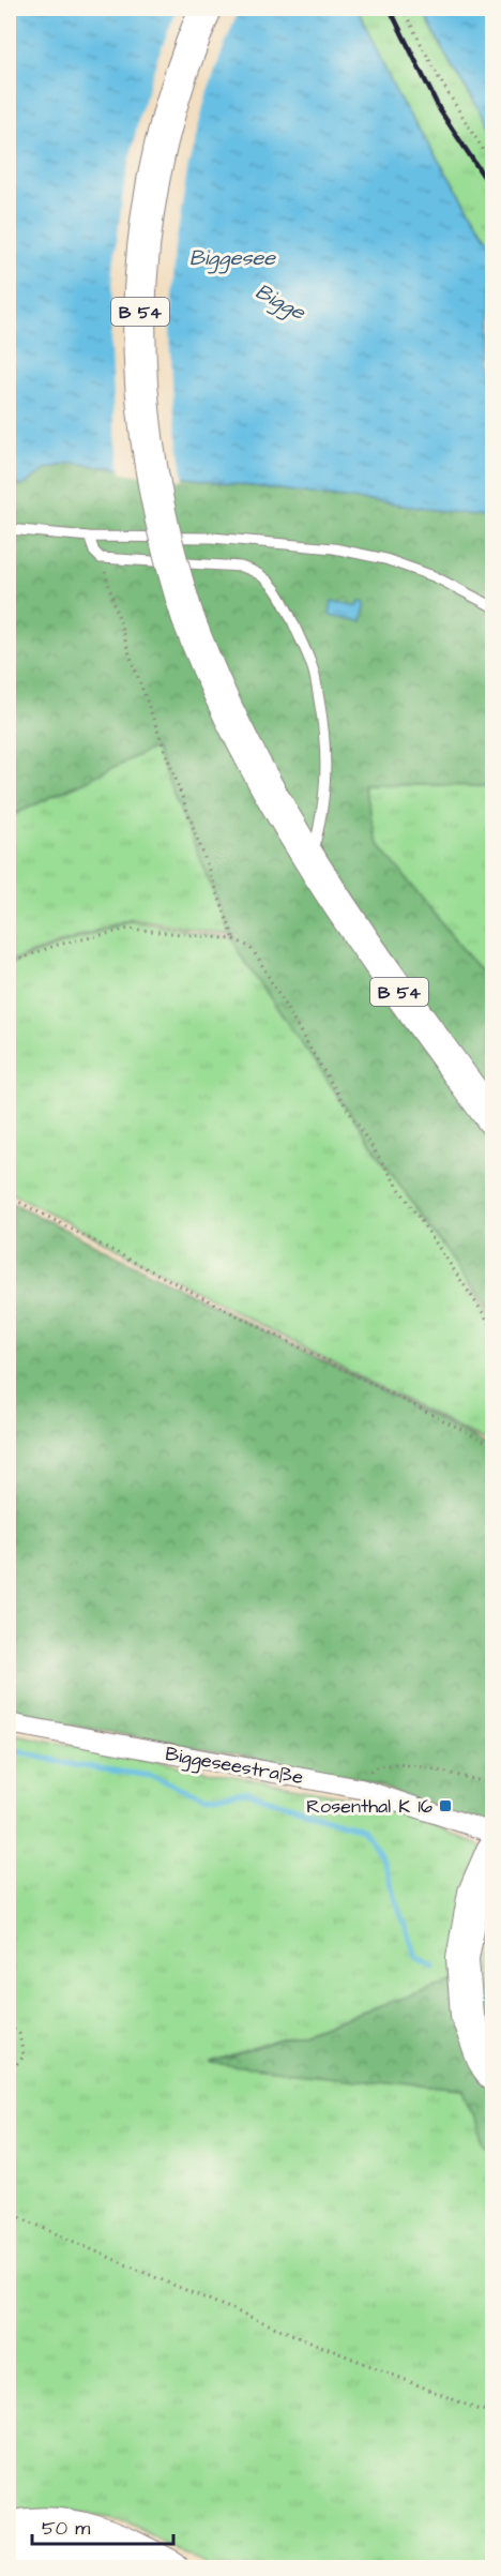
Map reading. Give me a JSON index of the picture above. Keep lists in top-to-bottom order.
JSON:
{
  "streets": {
    "main road": ["B 54"],
    "street": ["Biggeseestraße"]
  },
  "water": ["Biggesee", "Bigge"],
  "places": {
    "transit": ["Rosenthal K 16"]
  },
  "scale_bar": "50 m"
}
